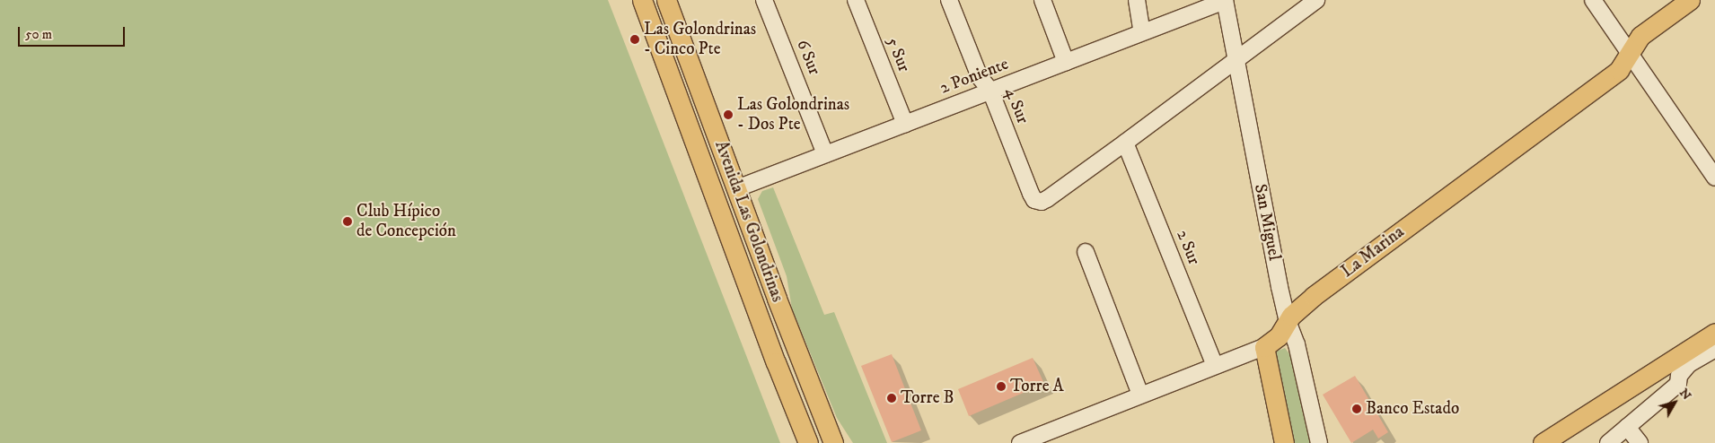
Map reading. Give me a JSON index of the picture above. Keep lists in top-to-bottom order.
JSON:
{
  "streets": {
    "main road": ["Avenida Las Golondrinas", "La Marina"],
    "street": [
      "5 Sur",
      "6 Sur",
      "2 Poniente",
      "4 Sur",
      "San Miguel",
      "2 Sur"
    ]
  },
  "crossings": [
    ["5 Sur", "2 Poniente"],
    ["6 Sur", "2 Poniente"],
    ["2 Poniente", "4 Sur"],
    ["2 Poniente", "Avenida Las Golondrinas"],
    ["2 Poniente", "San Miguel"],
    ["4 Sur", "2 Sur"],
    ["San Miguel", "La Marina"],
    ["2 Sur", "La Marina"]
  ],
  "places": [
    "Las Golondrinas - Cinco Pte",
    "Las Golondrinas - Dos Pte",
    "Club Hípico de Concepción",
    "Torre A",
    "Torre B",
    "Banco Estado"
  ],
  "scale_bar": "50 m",
  "north": "top right"
}
